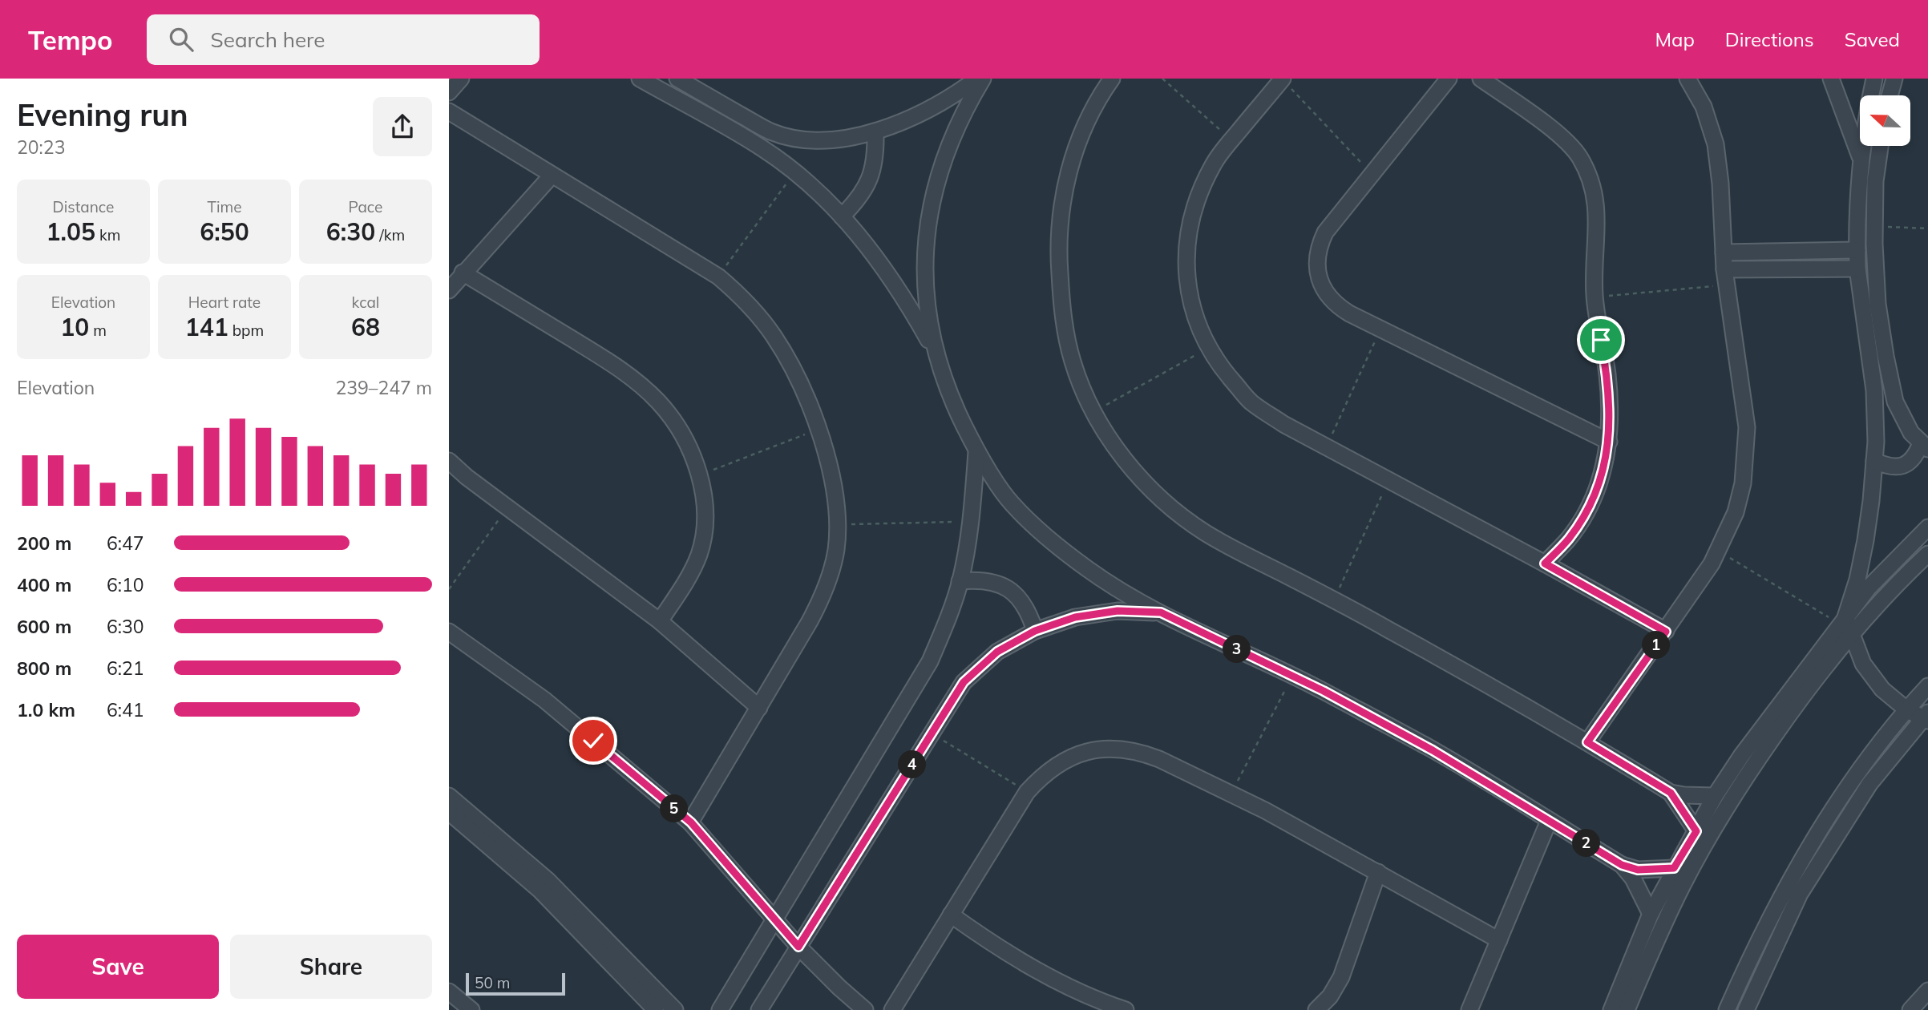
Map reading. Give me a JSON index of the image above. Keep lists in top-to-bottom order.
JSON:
{
  "scale_bar": "50 m",
  "north": "left",
  "page": {
    "header": "Tempo",
    "search": "Search here",
    "nav": ["Map", "Directions", "Saved"],
    "heading": ["Evening run", "20:23"],
    "stats": [
      ["Distance", "1.05 km"],
      ["Time", "6:50"],
      ["Pace", "6:30 /km"],
      ["Elevation", "10 m"],
      ["Heart rate", "141 bpm"],
      ["kcal", "68"]
    ],
    "chart": ["Elevation", "239–247 m"],
    "list": [
      {
        "name": "200 m",
        "note": "6:47"
      },
      {
        "name": "400 m",
        "note": "6:10"
      },
      {
        "name": "600 m",
        "note": "6:30"
      },
      {
        "name": "800 m",
        "note": "6:21"
      },
      {
        "name": "1.0 km",
        "note": "6:41"
      }
    ],
    "pins": [
      "1",
      "3",
      "4",
      "5",
      "2"
    ],
    "buttons": ["Save", "Share"],
    "scale": "50 m"
  }
}
